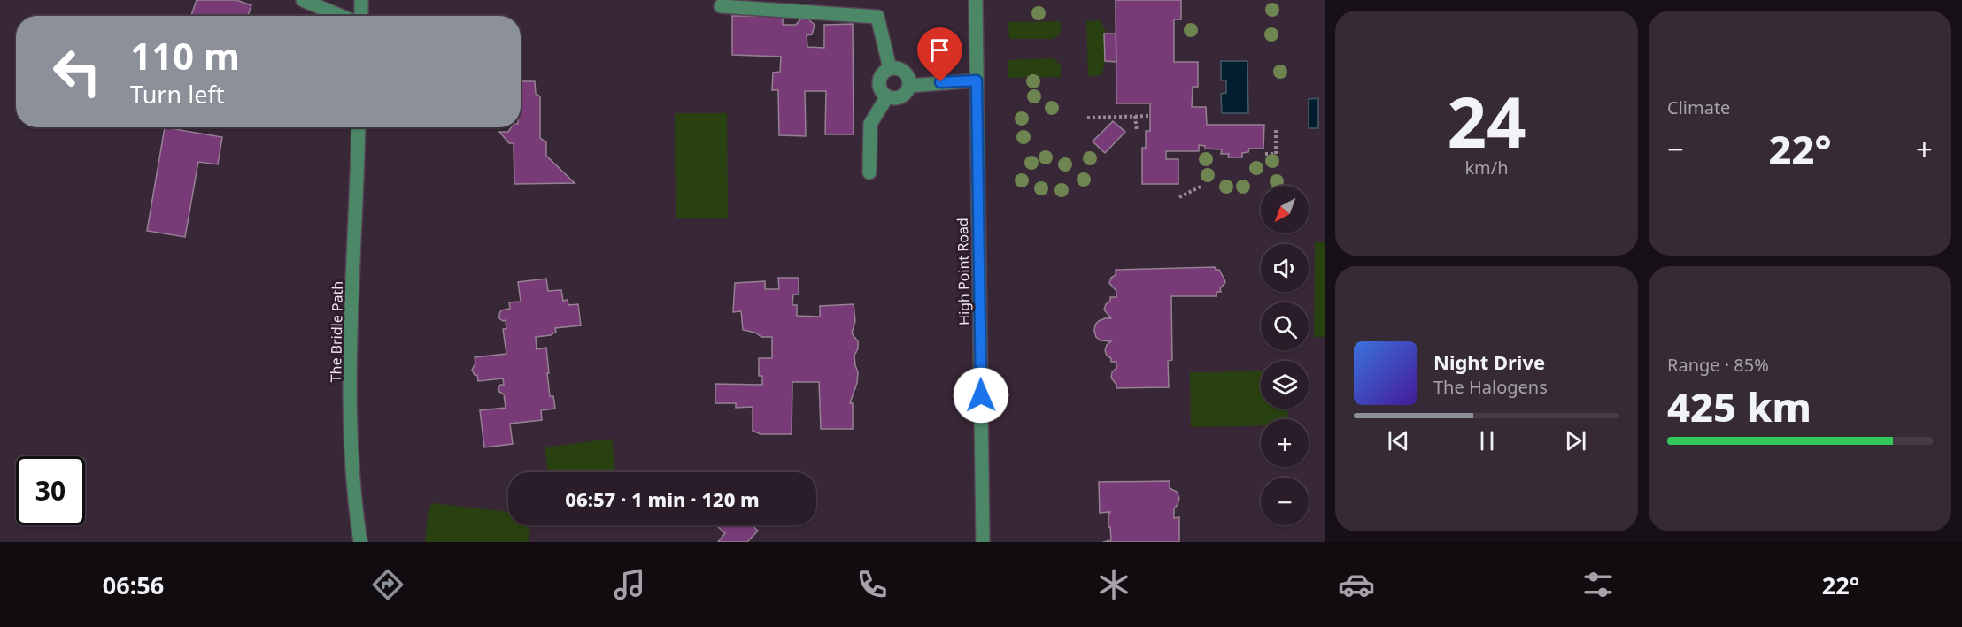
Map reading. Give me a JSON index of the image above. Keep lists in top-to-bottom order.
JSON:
{
  "streets": {
    "street": ["High Point Road", "The Bridle Path"]
  },
  "north": "bottom left",
  "page": {
    "tile": [
      ["24", "km/h"],
      "Climate",
      ["Range · 85%", "425 km"]
    ],
    "turn": ["110 m", "Turn left"],
    "heat": ["−", "22°", "+"],
    "map_buttons": ["+", "−"],
    "song": ["Night Drive", "The Halogens"],
    "limit": "30",
    "trip": "06:57 · 1 min · 120 m",
    "tabs": ["06:56", "22°"]
  }
}
